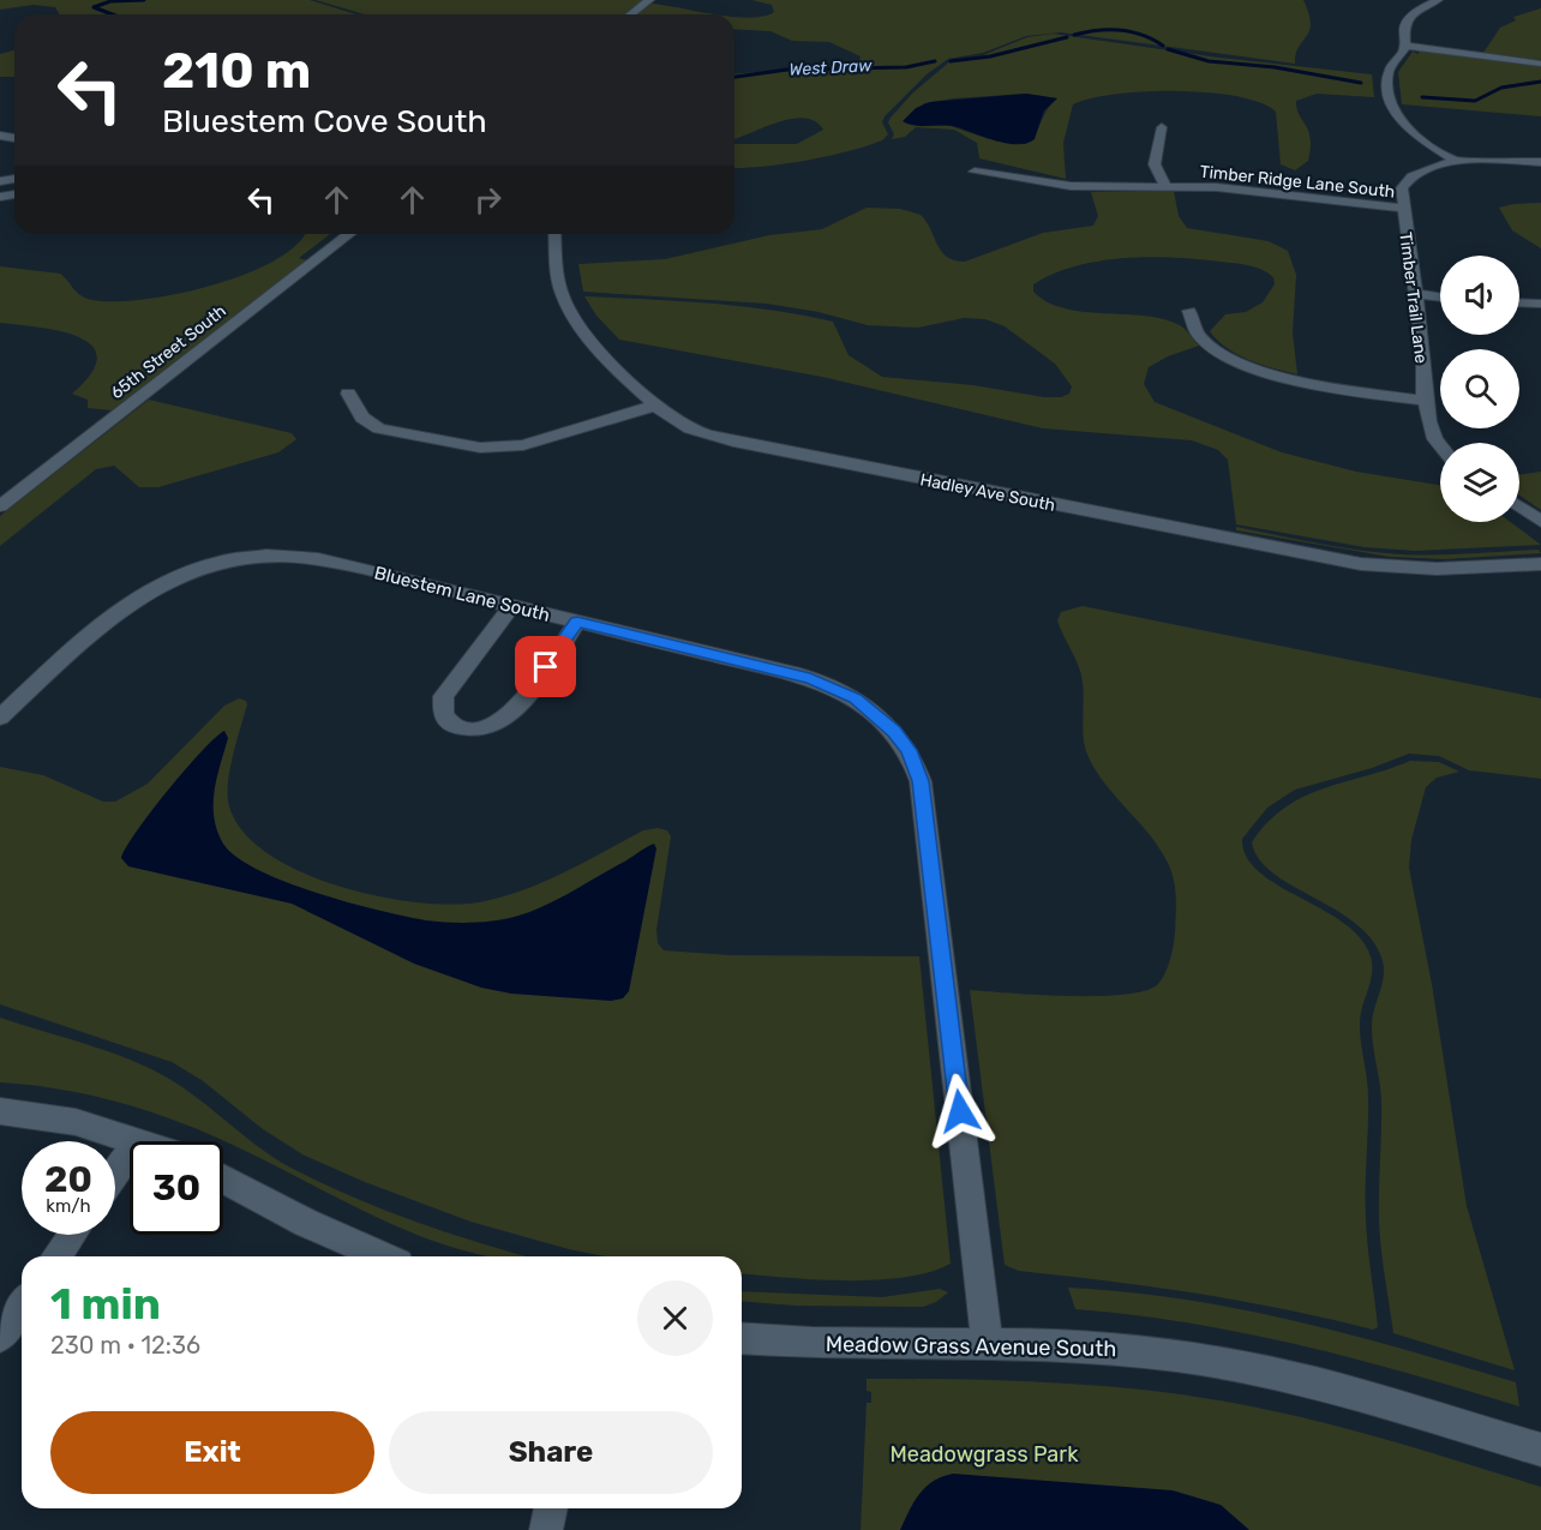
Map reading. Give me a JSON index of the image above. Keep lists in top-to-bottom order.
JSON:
{
  "streets": {
    "street": [
      "Timber Ridge Lane South",
      "Timber Trail Lane",
      "65th Street South",
      "Hadley Ave South",
      "Bluestem Lane South",
      "Meadow Grass Avenue South"
    ]
  },
  "crossings": [
    ["Timber Ridge Lane South", "Timber Trail Lane"],
    ["Bluestem Lane South", "Meadow Grass Avenue South"]
  ],
  "water": ["West Draw"],
  "parks": ["Meadowgrass Park"],
  "page": {
    "turn": ["210 m", "Bluestem Cove South"],
    "speed": "20 km/h",
    "limit": "30",
    "heading": ["1 min", "230 m · 12:36"],
    "buttons": ["Exit", "Share"]
  }
}
